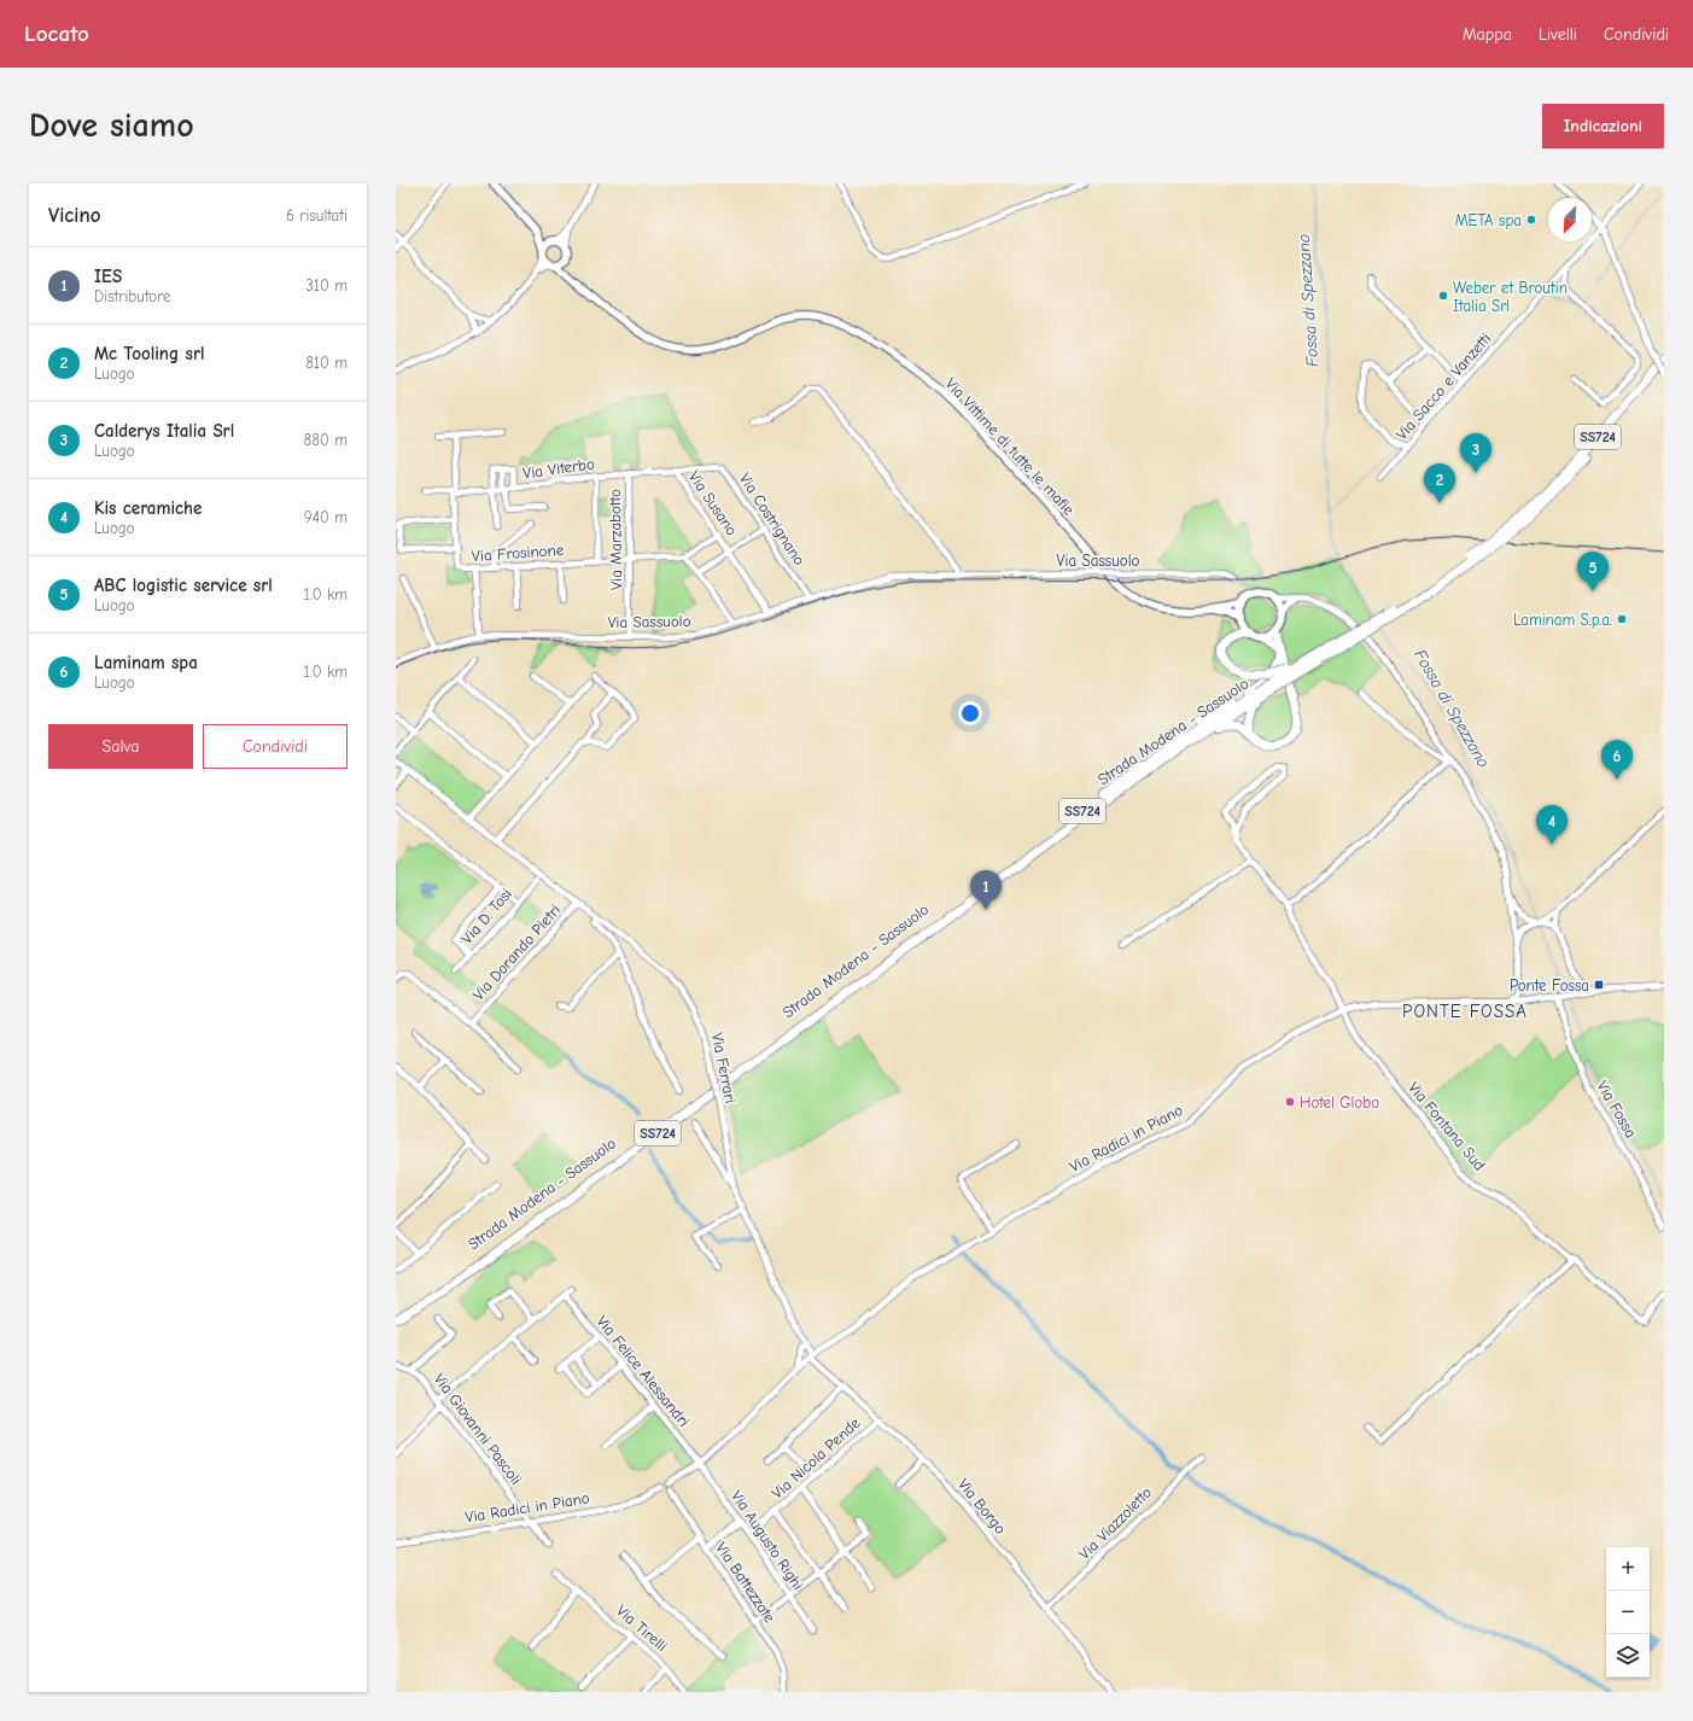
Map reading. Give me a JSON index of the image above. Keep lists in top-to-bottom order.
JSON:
{
  "streets": {
    "highway": ["SS724", "Strada Modena - Sassuolo"],
    "main road": ["Via Vittime di tutte le mafie"],
    "street": [
      "Via Sacco e Vanzetti",
      "Via Viterbo",
      "Via Susano",
      "Via Costrignano",
      "Via Marzabotto",
      "Via Frosinone",
      "Via Sassuolo",
      "Via D. Tosi",
      "Via Dorando Pietri",
      "Via Ferrari",
      "Via Fossa",
      "Via Fontana Sud",
      "Via Radici in Piano",
      "Via Felice Alessandri",
      "Via Giovanni Pascoli",
      "Via Nicola Pende",
      "Via Borgo",
      "Via Viazzoletto",
      "Via Augusto Righi",
      "Via Battezzate",
      "Via Tirelli"
    ]
  },
  "crossings": [
    ["Via Viterbo", "Via Susano"],
    ["Via Viterbo", "Via Costrignano"],
    ["Via Viterbo", "Via Marzabotto"],
    ["Via Viterbo", "Via Frosinone"],
    ["Via Susano", "Via Costrignano"],
    ["Via Susano", "Via Sassuolo"],
    ["Via Costrignano", "Via Sassuolo"],
    ["Via Marzabotto", "Via Frosinone"],
    ["Via Marzabotto", "Via Sassuolo"],
    ["Via Dorando Pietri", "Via Ferrari"],
    ["Via Ferrari", "Via Radici in Piano"],
    ["Via Fossa", "Via Radici in Piano"],
    ["Via Fontana Sud", "Via Radici in Piano"],
    ["Via Radici in Piano", "Via Felice Alessandri"],
    ["Via Radici in Piano", "Via Giovanni Pascoli"],
    ["Via Radici in Piano", "Via Borgo"],
    ["Via Radici in Piano", "Via Augusto Righi"],
    ["Via Radici in Piano", "Via Battezzate"],
    ["Via Felice Alessandri", "Via Augusto Righi"],
    ["Via Nicola Pende", "Via Borgo"],
    ["Via Nicola Pende", "Via Augusto Righi"],
    ["Via Borgo", "Via Viazzoletto"]
  ],
  "districts": ["PONTE FOSSA"],
  "water": ["Fossa di Spezzano"],
  "places": {
    "other": [
      "META spa",
      "Weber et Broutin Italia Srl",
      "Laminam S.p.a.",
      "Hotel Globo"
    ],
    "transit": ["Ponte Fossa"]
  },
  "north": "bottom left",
  "page": {
    "header": "Locato",
    "nav": ["Mappa", "Livelli", "Condividi"],
    "buttons": [
      "Indicazioni",
      ["Salva", "Condividi"]
    ],
    "title": "Dove siamo",
    "heading": ["Vicino", "6 risultati"],
    "list": [
      {
        "mark": "1",
        "name": "IES",
        "note": "Distributore",
        "value": "310 m"
      },
      {
        "mark": "2",
        "name": "Mc Tooling srl",
        "note": "Luogo",
        "value": "810 m"
      },
      {
        "mark": "3",
        "name": "Calderys Italia Srl",
        "note": "Luogo",
        "value": "880 m"
      },
      {
        "mark": "4",
        "name": "Kis ceramiche",
        "note": "Luogo",
        "value": "940 m"
      },
      {
        "mark": "5",
        "name": "ABC logistic service srl",
        "note": "Luogo",
        "value": "1.0 km"
      },
      {
        "mark": "6",
        "name": "Laminam spa",
        "note": "Luogo",
        "value": "1.0 km"
      }
    ],
    "pins": [
      "3",
      "2",
      "5",
      "6",
      "4",
      "1"
    ],
    "map_buttons": ["+", "−"]
  }
}
